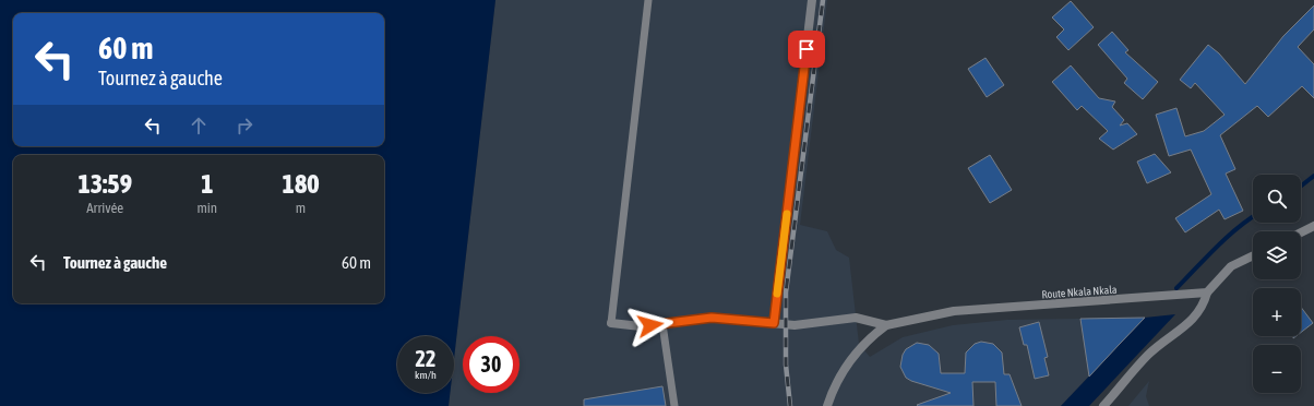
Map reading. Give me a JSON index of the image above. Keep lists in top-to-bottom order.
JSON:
{
  "streets": {
    "street": ["Route Nkala Nkala"]
  },
  "page": {
    "turn": ["60 m", "Tournez à gauche"],
    "eta": [
      "13:59",
      "Arrivée",
      "1",
      "min",
      "180",
      "m"
    ],
    "map_buttons": ["+", "−"],
    "list": [
      {
        "name": "Tournez à gauche",
        "value": "60 m"
      }
    ],
    "speed": "22 km/h",
    "limit": "30"
  }
}
